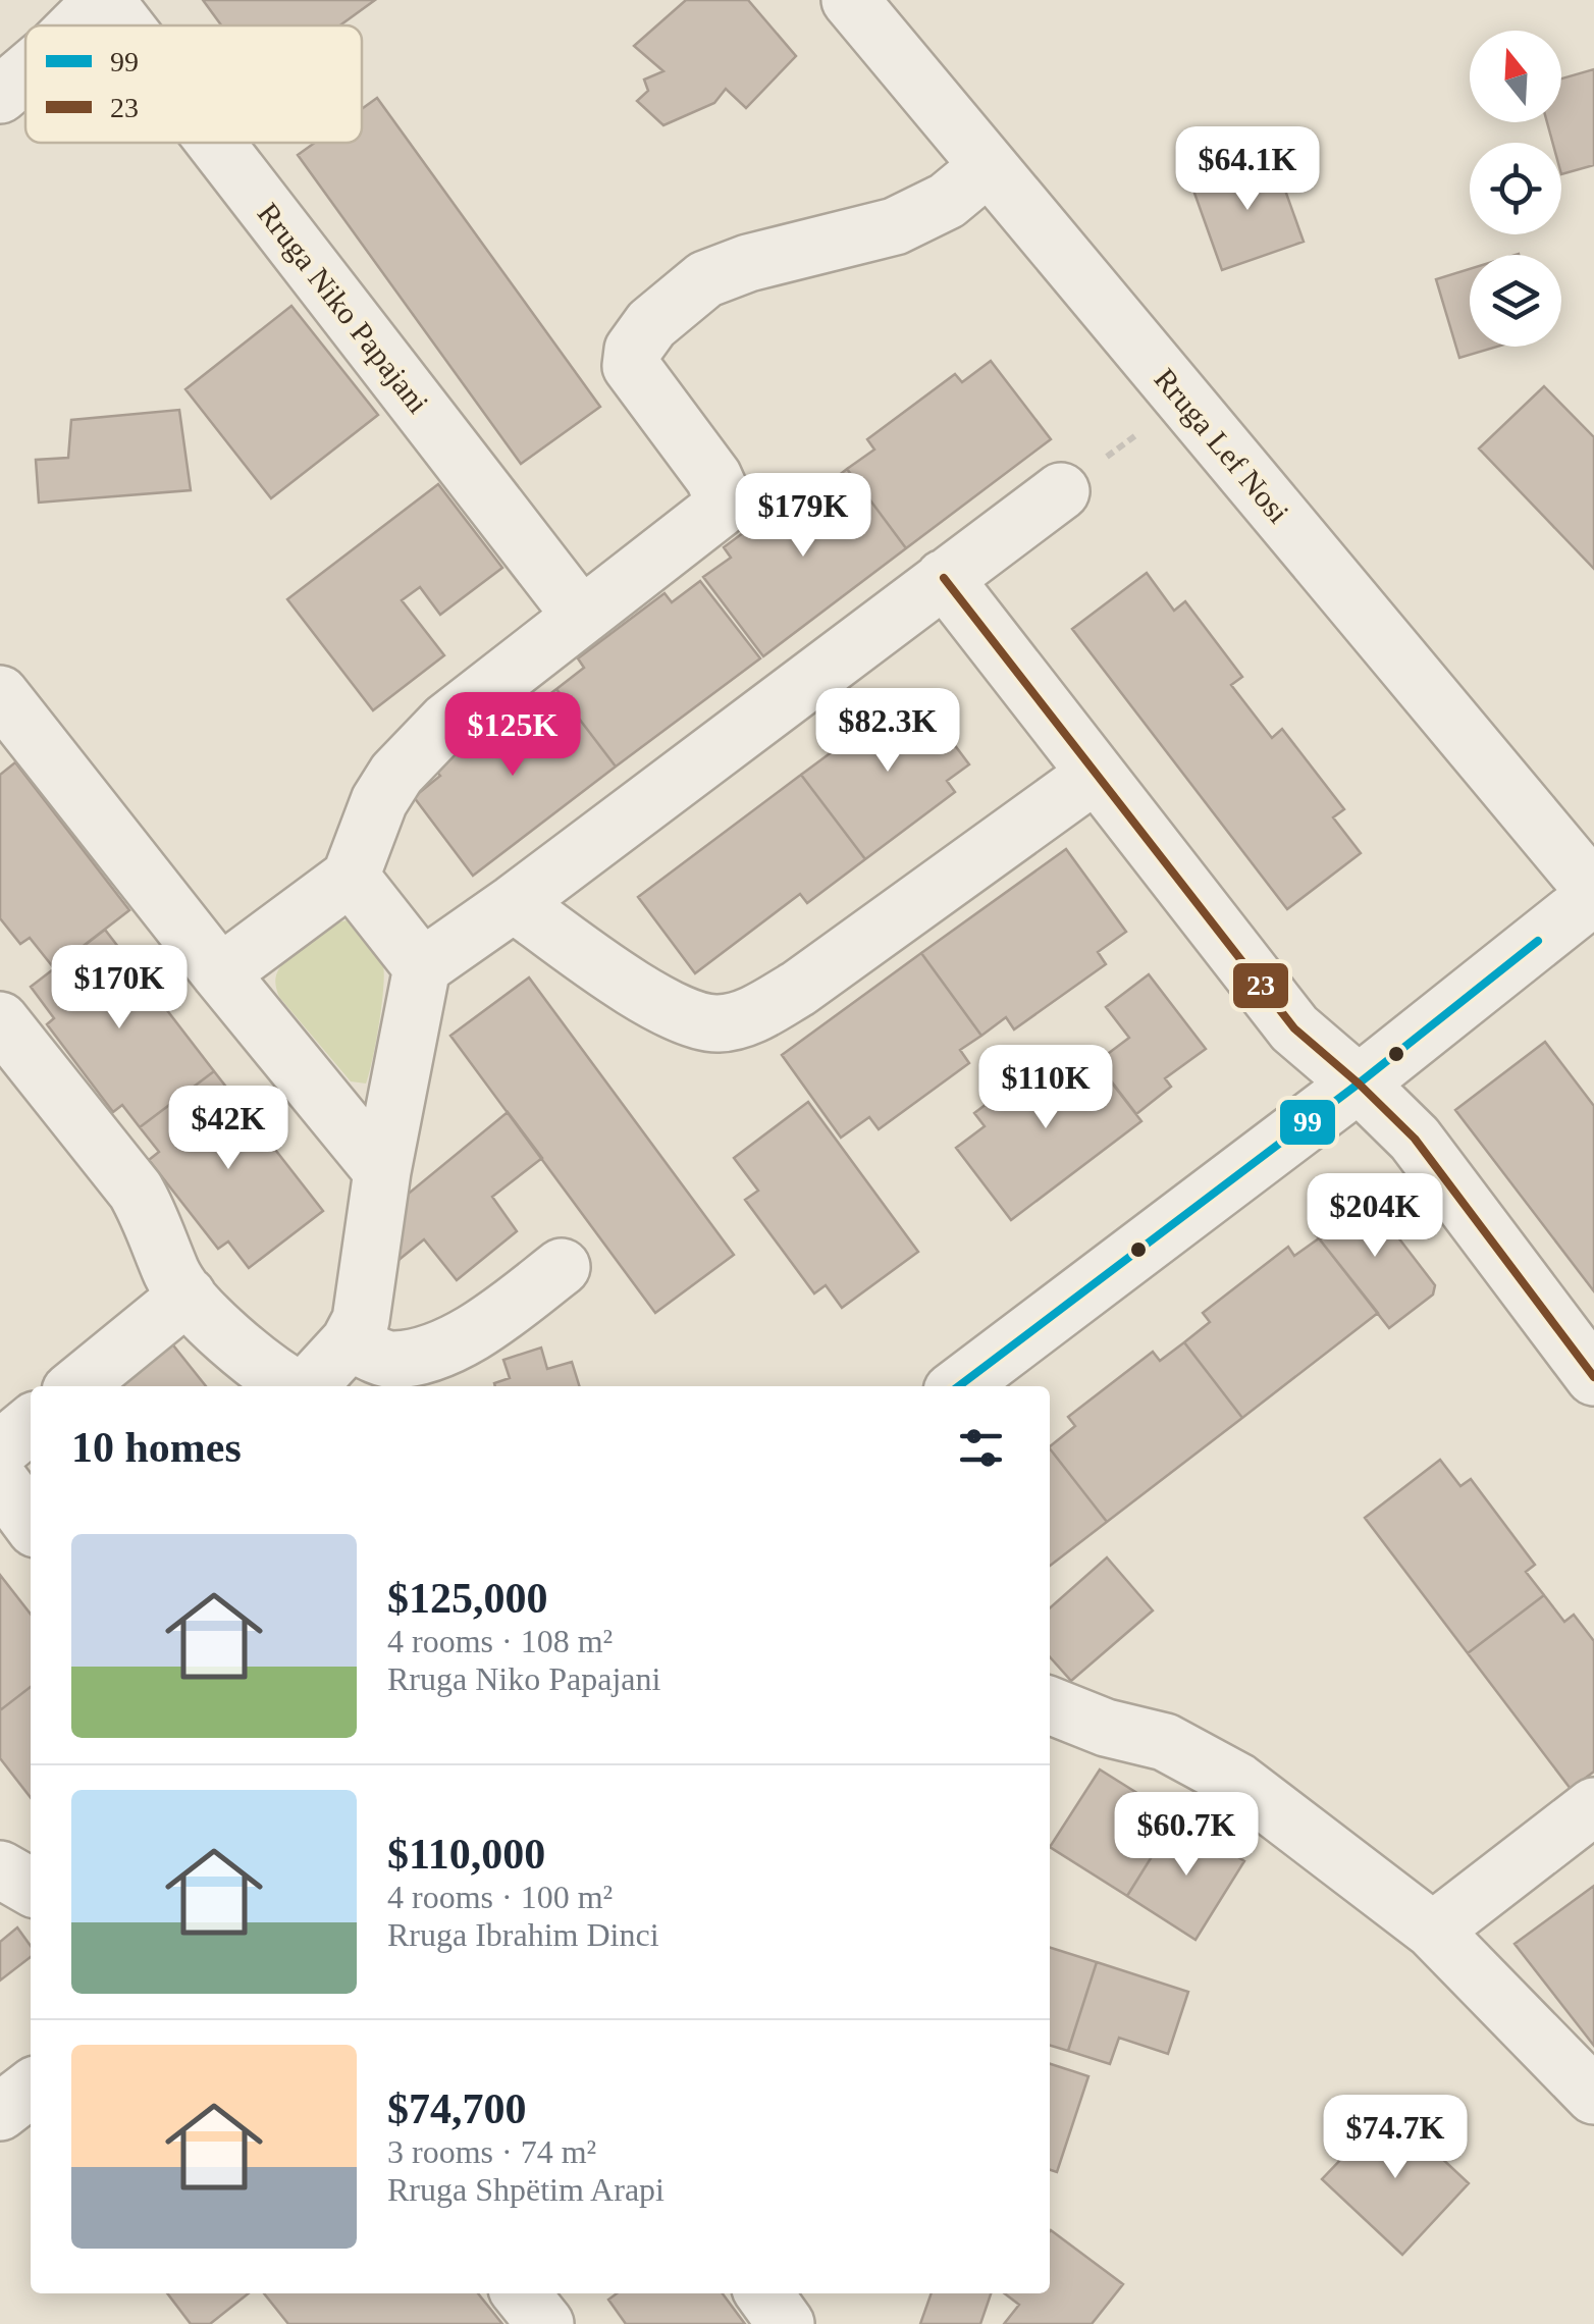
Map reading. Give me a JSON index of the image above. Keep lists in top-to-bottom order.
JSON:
{
  "streets": {
    "street": ["Rruga Niko Papajani", "Rruga Lef Nosi"]
  },
  "lines": ["transit line 23", "transit line 99"],
  "legend": ["99", "23"],
  "north": "top",
  "page": {
    "price": [
      "$64.1K",
      "$179K",
      "$82.3K",
      "$125K",
      "$170K",
      "$110K",
      "$42K",
      "$204K",
      "$60.7K",
      "$74.7K"
    ],
    "heading": "10 homes",
    "list": [
      {
        "name": "$125,000",
        "note": "4 rooms · 108 m² · Rruga Niko Papajani"
      },
      {
        "name": "$110,000",
        "note": "4 rooms · 100 m² · Rruga Ibrahim Dinci"
      },
      {
        "name": "$74,700",
        "note": "3 rooms · 74 m² · Rruga Shpëtim Arapi"
      }
    ]
  }
}
